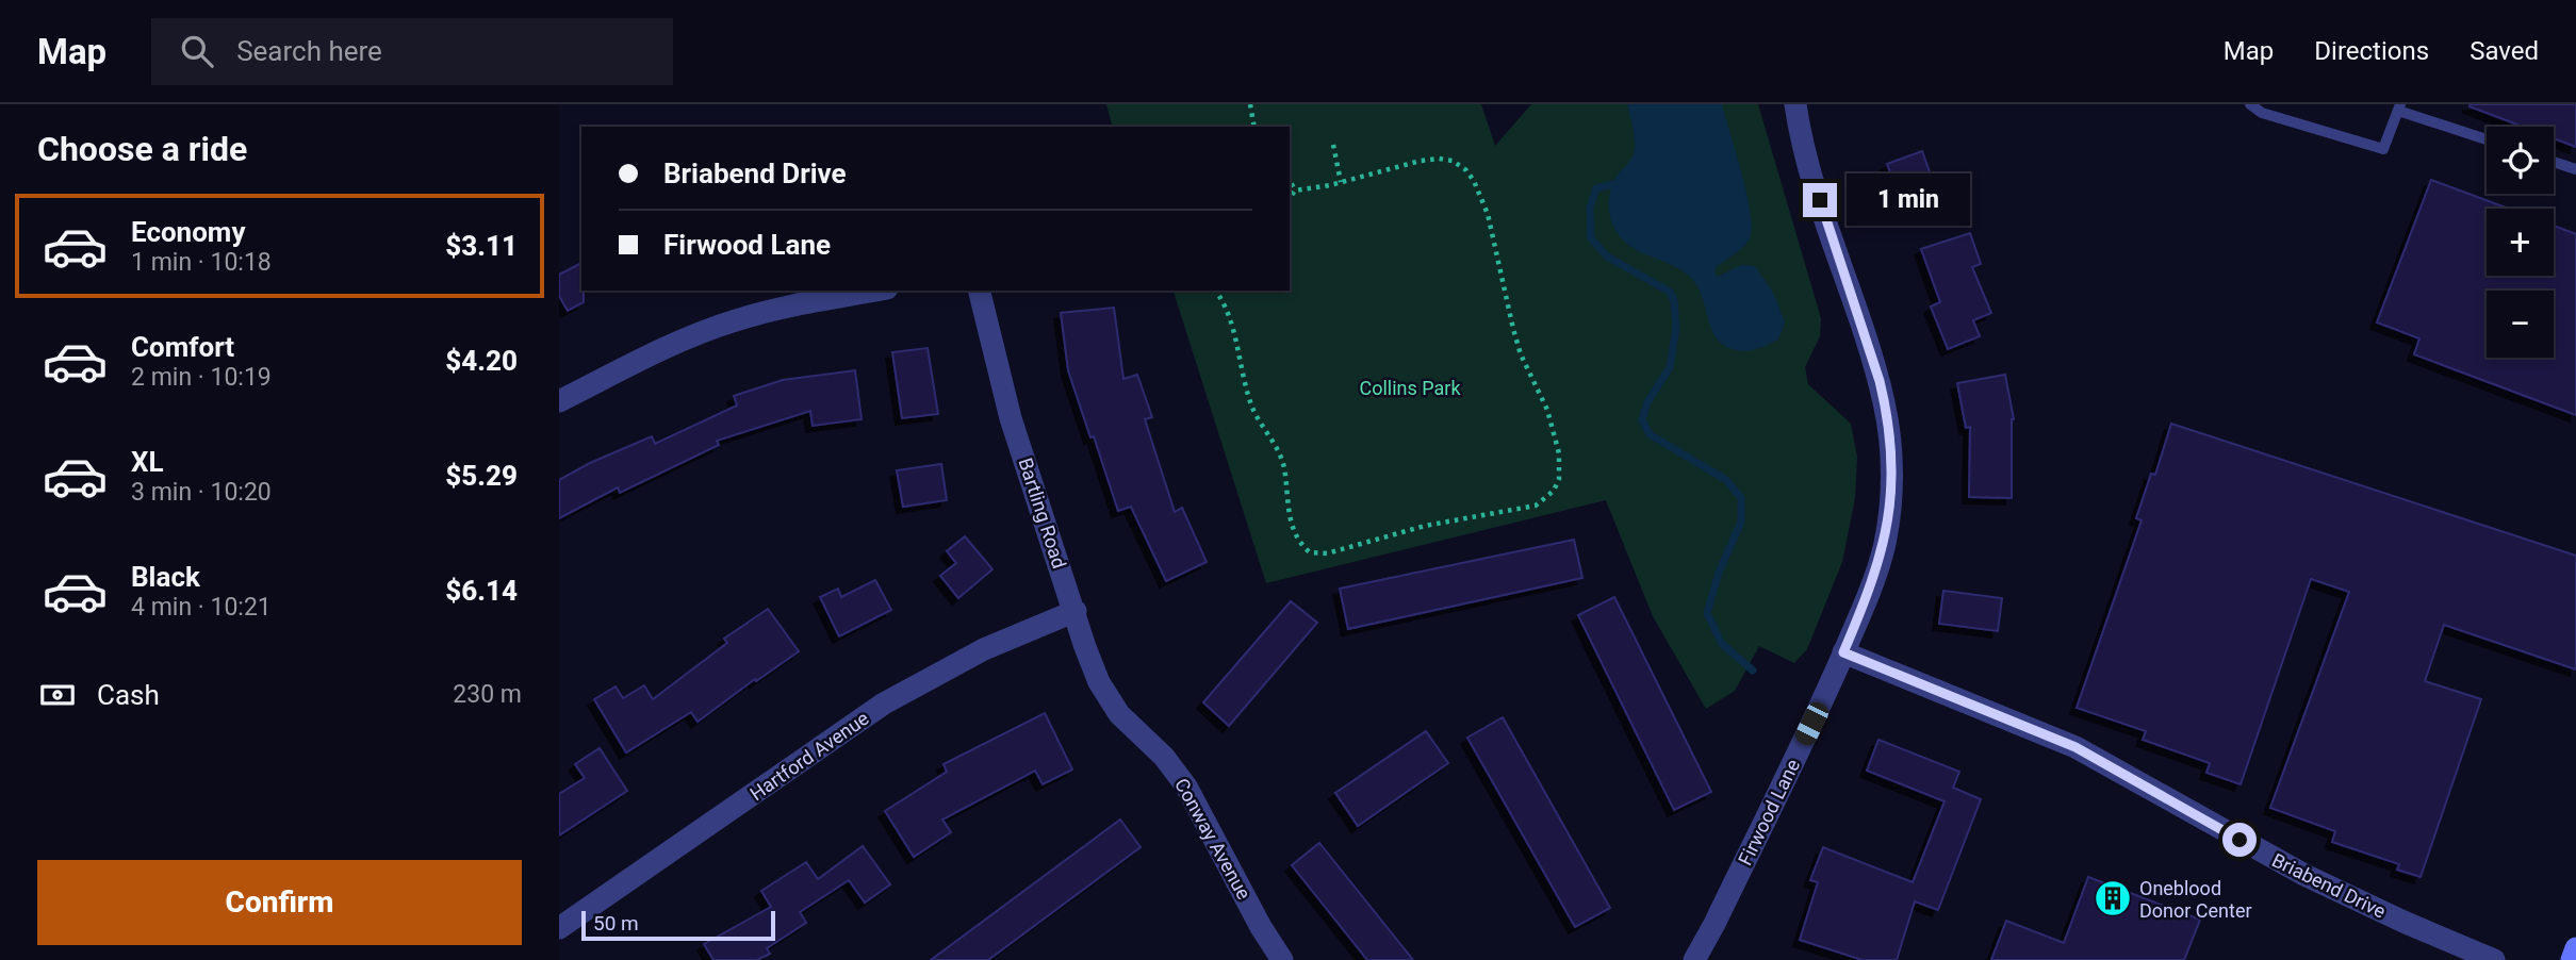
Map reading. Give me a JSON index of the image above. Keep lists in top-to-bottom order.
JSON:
{
  "streets": {
    "street": [
      "Bartling Road",
      "Hartford Avenue",
      "Firwood Lane",
      "Conway Avenue",
      "Briabend Drive"
    ]
  },
  "crossings": [
    ["Bartling Road", "Hartford Avenue"],
    ["Bartling Road", "Conway Avenue"],
    ["Firwood Lane", "Briabend Drive"]
  ],
  "parks": ["Collins Park"],
  "places": {
    "building": ["Oneblood Donor Center"]
  },
  "scale_bar": "50 m",
  "page": {
    "header": "Map",
    "search": "Search here",
    "nav": ["Map", "Directions", "Saved"],
    "heading": "Choose a ride",
    "map_buttons": ["+", "−"],
    "banner": ["Briabend Drive", "Firwood Lane"],
    "bubble": "1 min",
    "list": [
      {
        "name": "Economy",
        "note": "1 min · 10:18",
        "value": "$3.11"
      },
      {
        "name": "Comfort",
        "note": "2 min · 10:19",
        "value": "$4.20"
      },
      {
        "name": "XL",
        "note": "3 min · 10:20",
        "value": "$5.29"
      },
      {
        "name": "Black",
        "note": "4 min · 10:21",
        "value": "$6.14"
      }
    ],
    "pay": ["Cash", "230 m"],
    "buttons": "Confirm",
    "scale": "50 m"
  }
}
